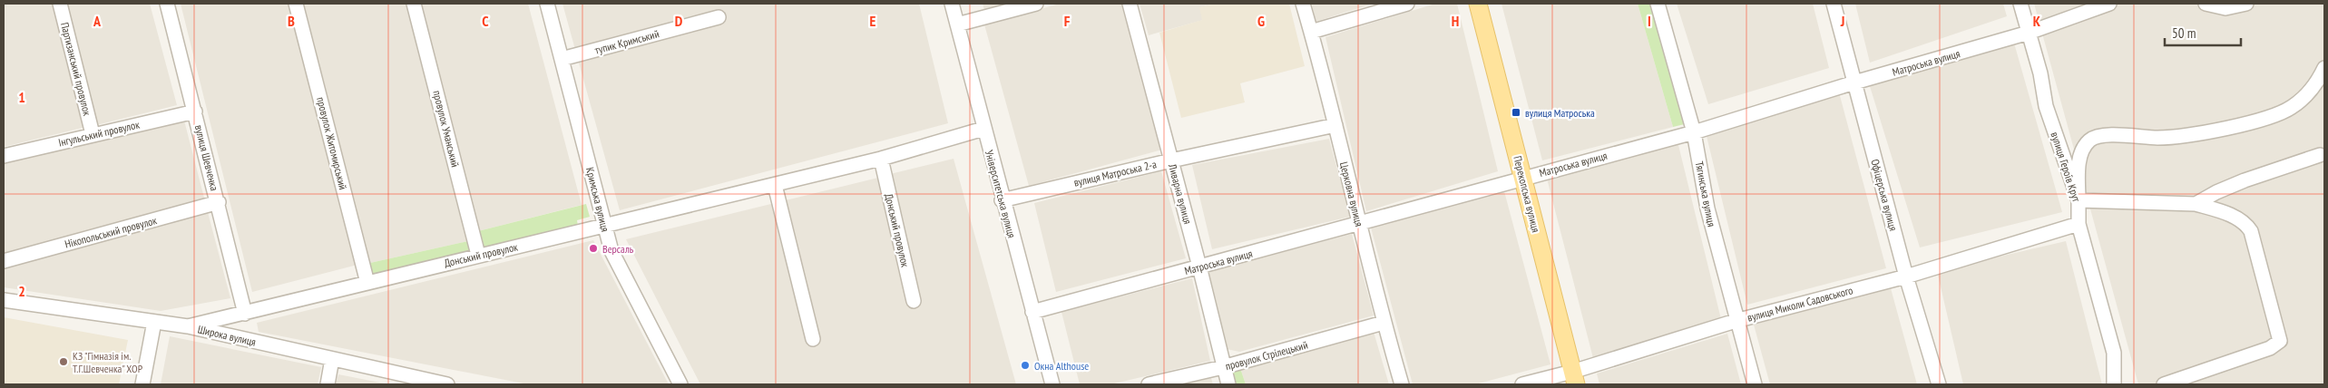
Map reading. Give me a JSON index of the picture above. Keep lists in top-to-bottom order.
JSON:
{
  "streets": {
    "main road": ["Перекопська вулиця"],
    "street": [
      "тупик Кримський",
      "Матроська вулиця",
      "Партизанський провулок",
      "провулок Уманський",
      "Інгульський провулок",
      "провулок Житомирський",
      "вулиця Шевченка",
      "вулиця Героїв Крут",
      "вулиця Матроська 2-а",
      "Університетська вулиця",
      "Ливарна вулиця",
      "Церковна вулиця",
      "Тягинська вулиця",
      "Офіцерська вулиця",
      "Кримська вулиця",
      "Донський провулок",
      "Нікопольський провулок",
      "вулиця Миколи Садовського",
      "Широка вулиця",
      "провулок Стрілецький"
    ]
  },
  "crossings": [
    ["тупик Кримський", "Кримська вулиця"],
    ["Матроська вулиця", "вулиця Героїв Крут"],
    ["Матроська вулиця", "Університетська вулиця"],
    ["Матроська вулиця", "Ливарна вулиця"],
    ["Матроська вулиця", "Церковна вулиця"],
    ["Матроська вулиця", "Перекопська вулиця"],
    ["Матроська вулиця", "Тягинська вулиця"],
    ["Матроська вулиця", "Офіцерська вулиця"],
    ["Партизанський провулок", "Інгульський провулок"],
    ["провулок Уманський", "Донський провулок"],
    ["Інгульський провулок", "вулиця Шевченка"],
    ["провулок Житомирський", "Донський провулок"],
    ["вулиця Шевченка", "Донський провулок"],
    ["вулиця Шевченка", "Нікопольський провулок"],
    ["вулиця Героїв Крут", "вулиця Миколи Садовського"],
    ["вулиця Матроська 2-а", "Університетська вулиця"],
    ["вулиця Матроська 2-а", "Ливарна вулиця"],
    ["вулиця Матроська 2-а", "Церковна вулиця"],
    ["Університетська вулиця", "Донський провулок"],
    ["Ливарна вулиця", "провулок Стрілецький"],
    ["Церковна вулиця", "провулок Стрілецький"],
    ["Перекопська вулиця", "вулиця Миколи Садовського"],
    ["Тягинська вулиця", "вулиця Миколи Садовського"],
    ["Офіцерська вулиця", "вулиця Миколи Садовського"],
    ["Кримська вулиця", "Донський провулок"],
    ["Донський провулок", "Широка вулиця"]
  ],
  "places": {
    "transit": ["вулиця Матроська"],
    "other": ["Версаль", "КЗ \"Гімназія ім. Т.Г.Шевченка\" ХОР", "Окна Althouse"]
  },
  "scale_bar": "50 m",
  "grid": {
    "columns": [
      "A",
      "B",
      "C",
      "D",
      "E",
      "F",
      "G",
      "H",
      "I",
      "J",
      "K"
    ],
    "rows": ["1", "2"]
  }
}
